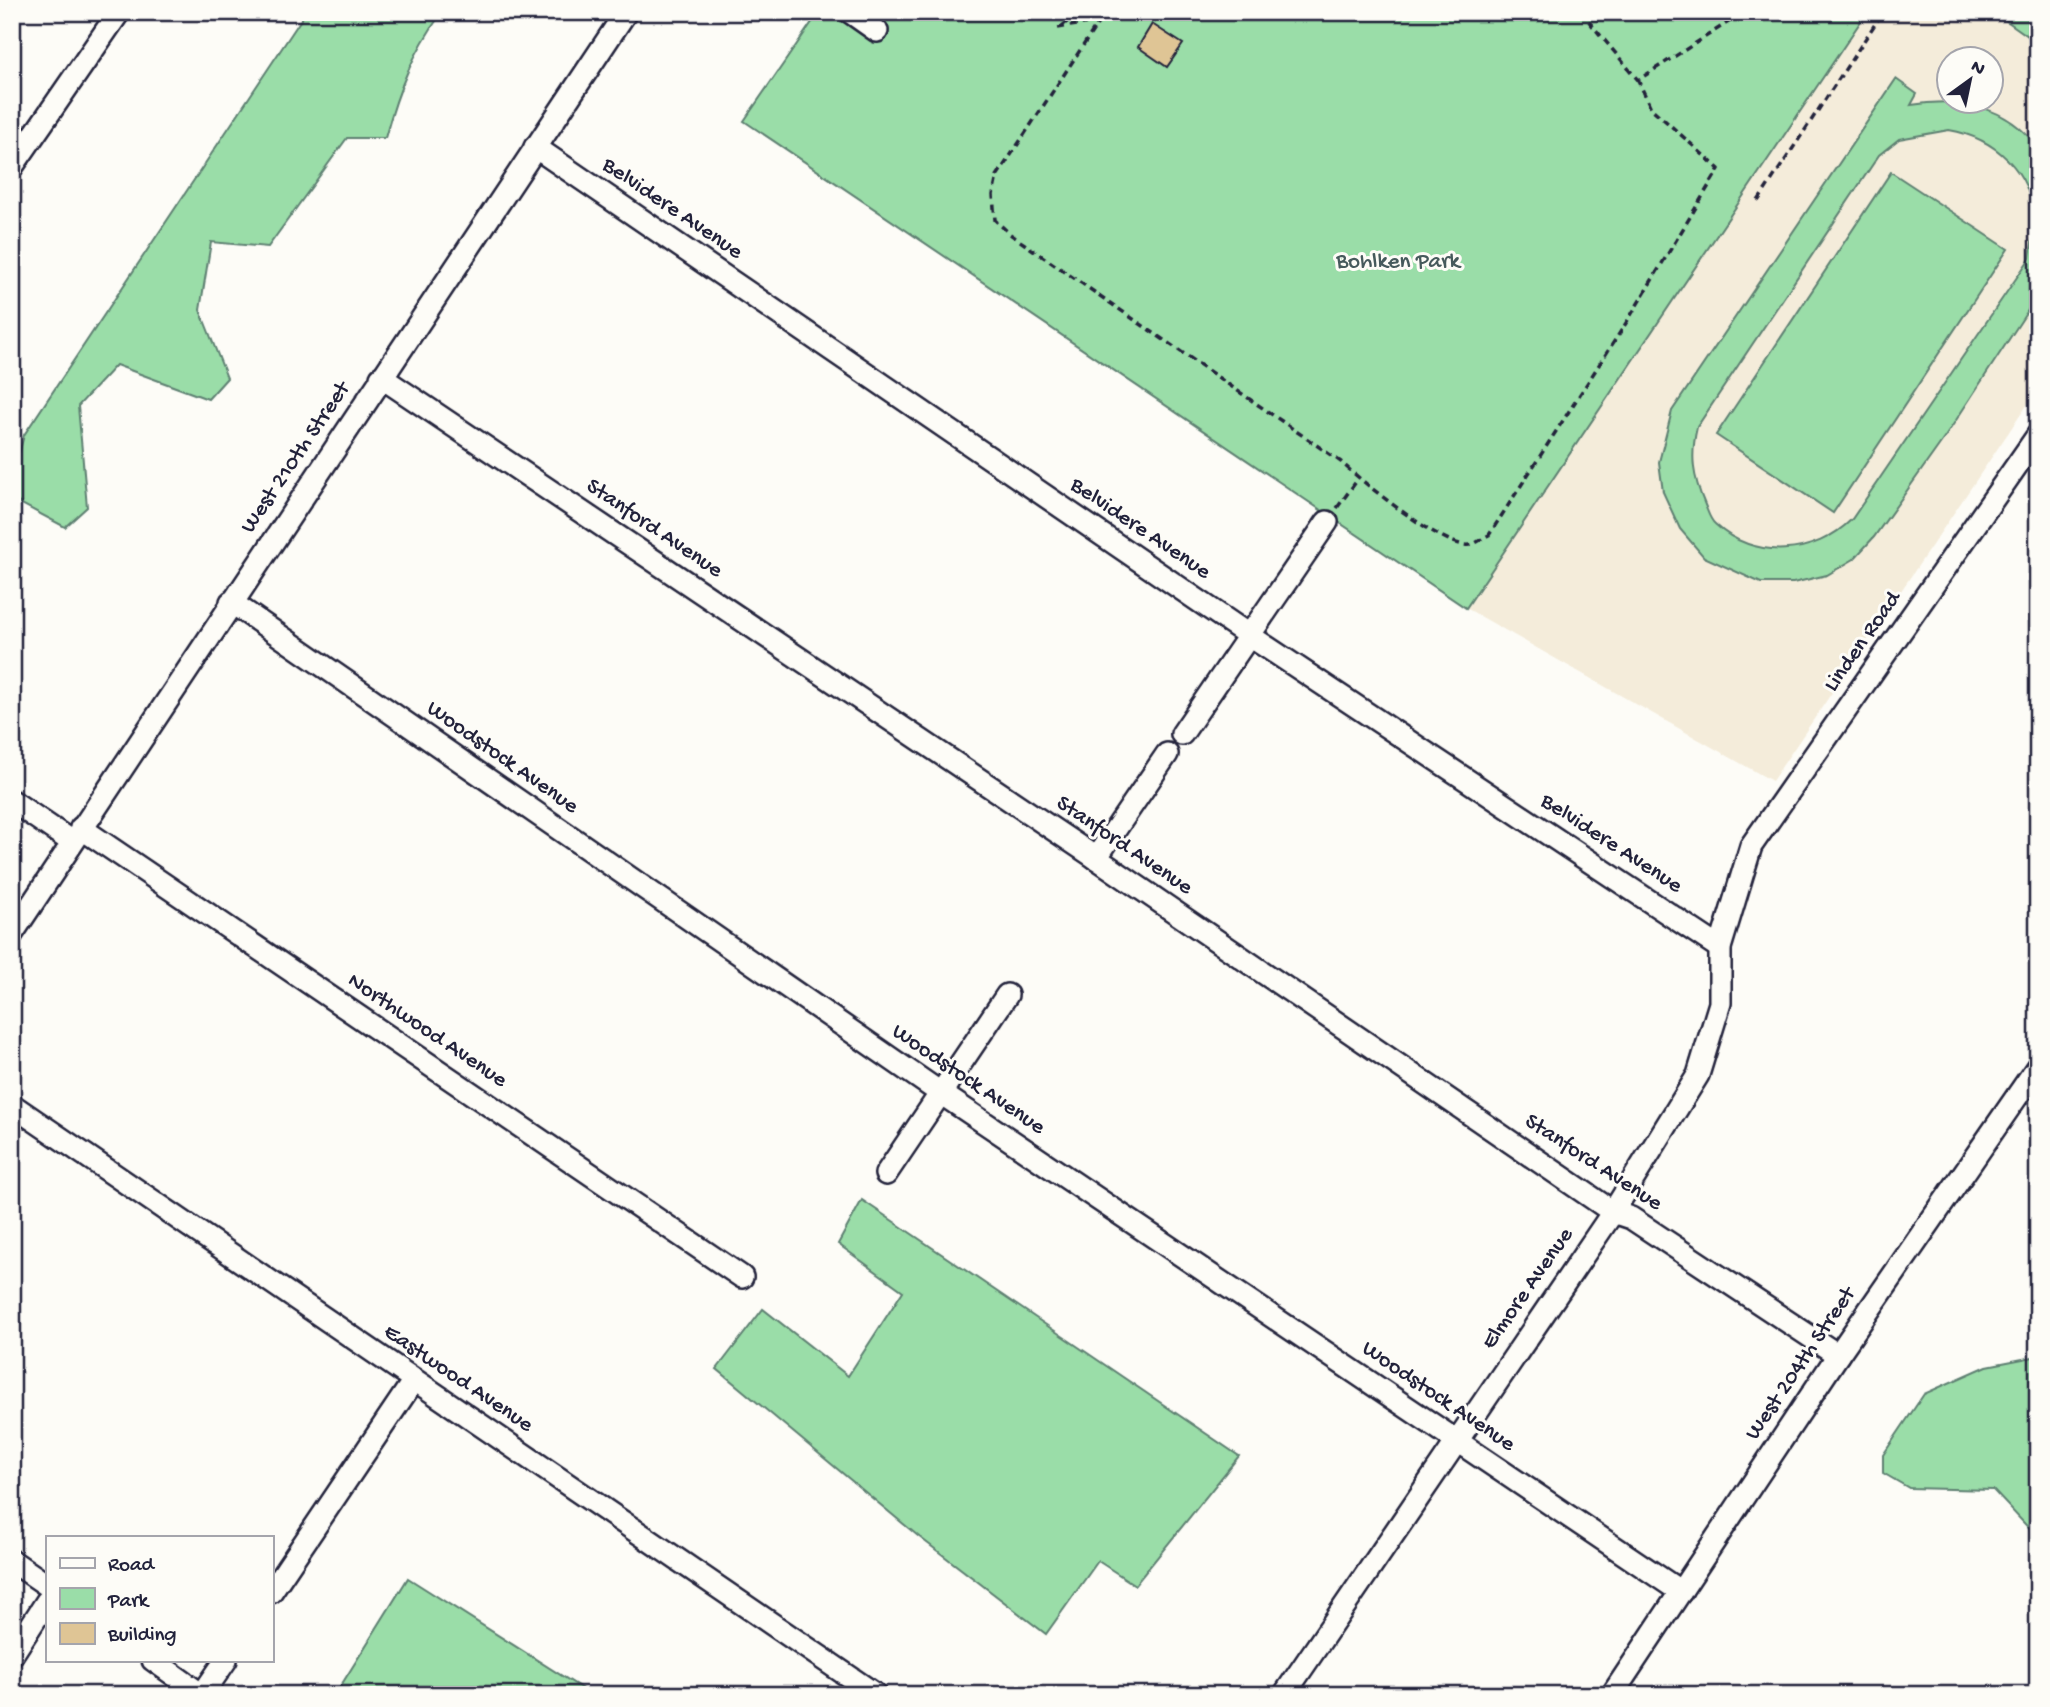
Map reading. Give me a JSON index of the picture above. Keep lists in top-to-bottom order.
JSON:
{
  "streets": {
    "street": [
      "Belvidere Avenue",
      "West 210th Street",
      "Stanford Avenue",
      "Linden Road",
      "Woodstock Avenue",
      "Northwood Avenue",
      "Elmore Avenue",
      "West 204th Street",
      "Eastwood Avenue"
    ]
  },
  "crossings": [
    ["Belvidere Avenue", "West 210th Street"],
    ["Belvidere Avenue", "Elmore Avenue"],
    ["West 210th Street", "Stanford Avenue"],
    ["West 210th Street", "Woodstock Avenue"],
    ["West 210th Street", "Northwood Avenue"],
    ["Stanford Avenue", "Elmore Avenue"],
    ["Stanford Avenue", "West 204th Street"],
    ["Linden Road", "Elmore Avenue"],
    ["Woodstock Avenue", "Elmore Avenue"],
    ["Woodstock Avenue", "West 204th Street"]
  ],
  "parks": ["Bohlken Park"],
  "legend": ["Road", "Park", "Building"],
  "north": "top right"
}
